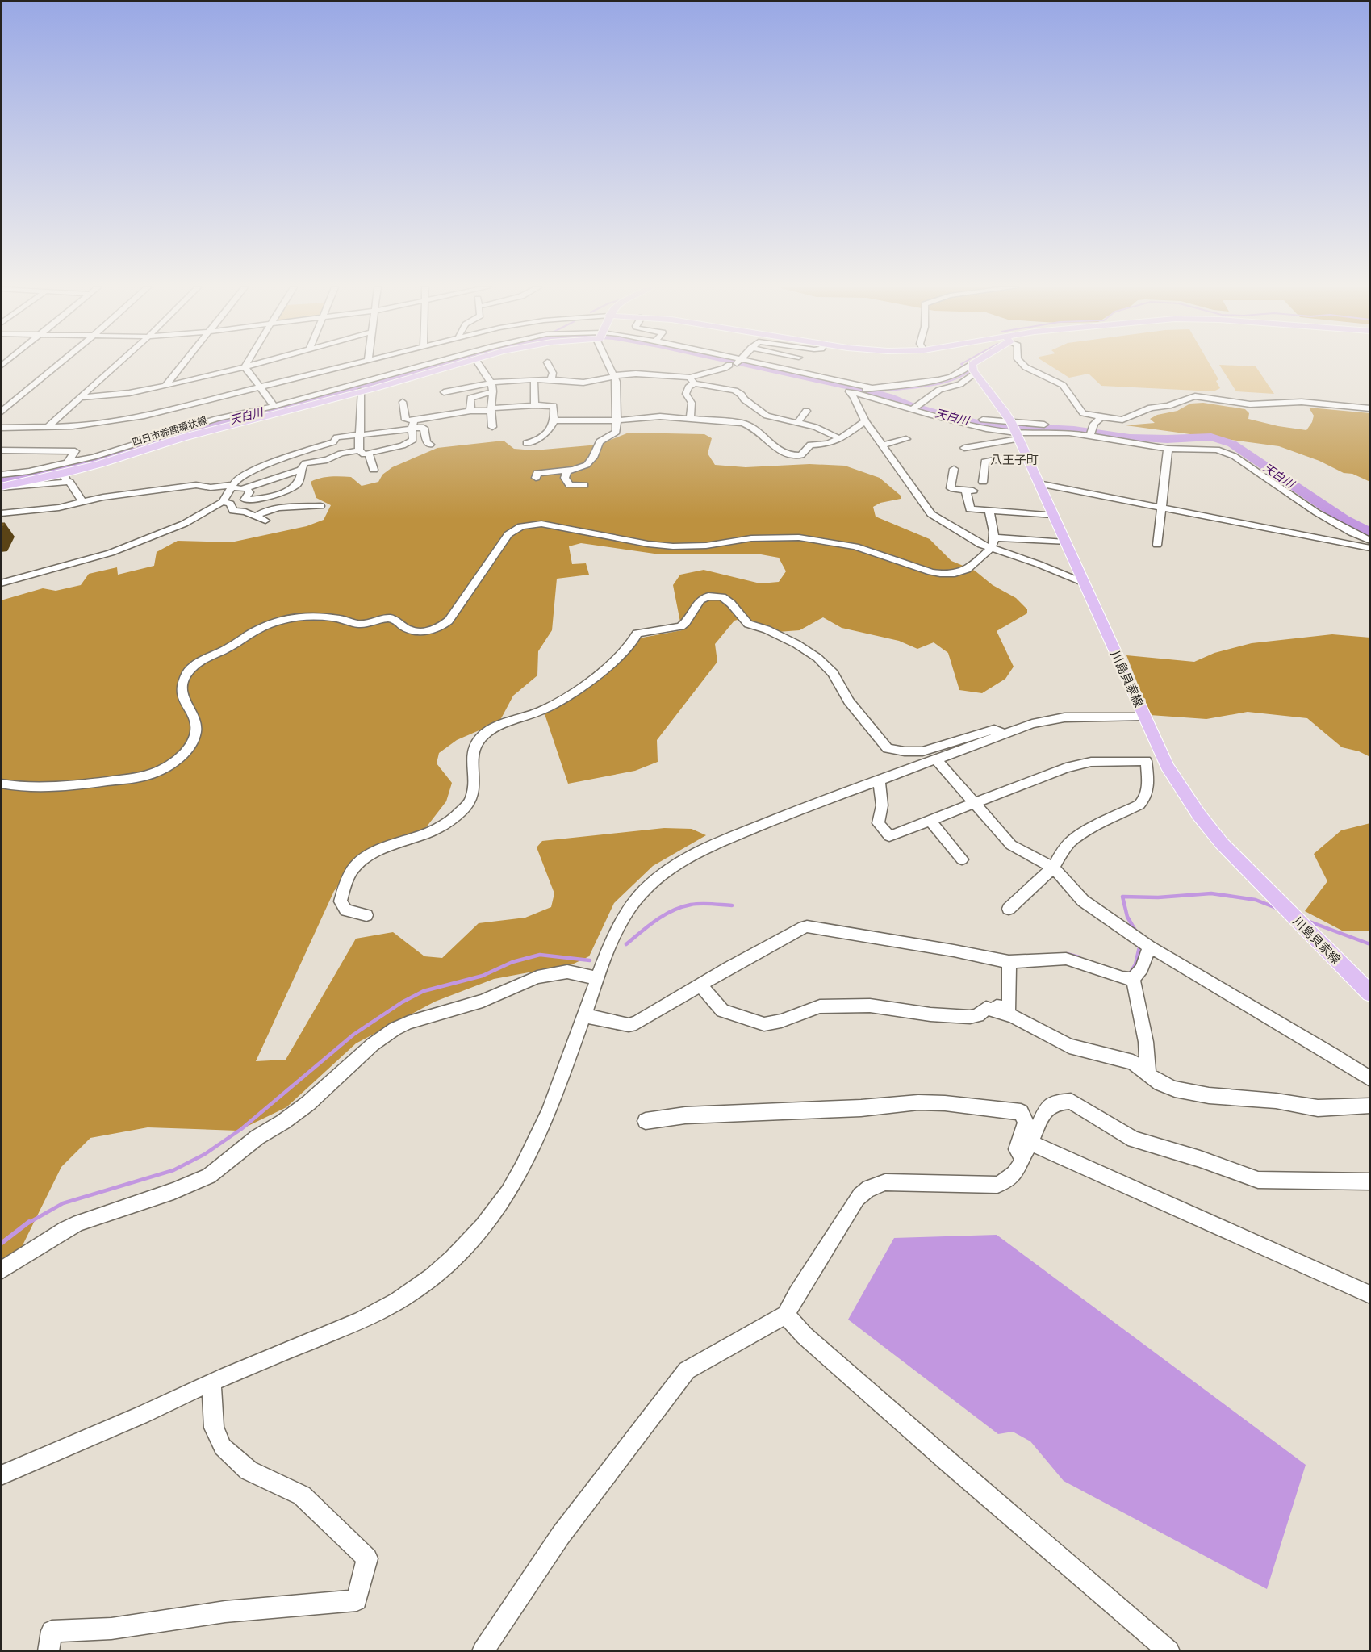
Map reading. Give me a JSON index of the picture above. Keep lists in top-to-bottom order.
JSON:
{
  "streets": {
    "main road": ["四日市鈴鹿環状線", "川島貝家線"]
  },
  "districts": ["八王子町"],
  "water": ["天白川"]
}
